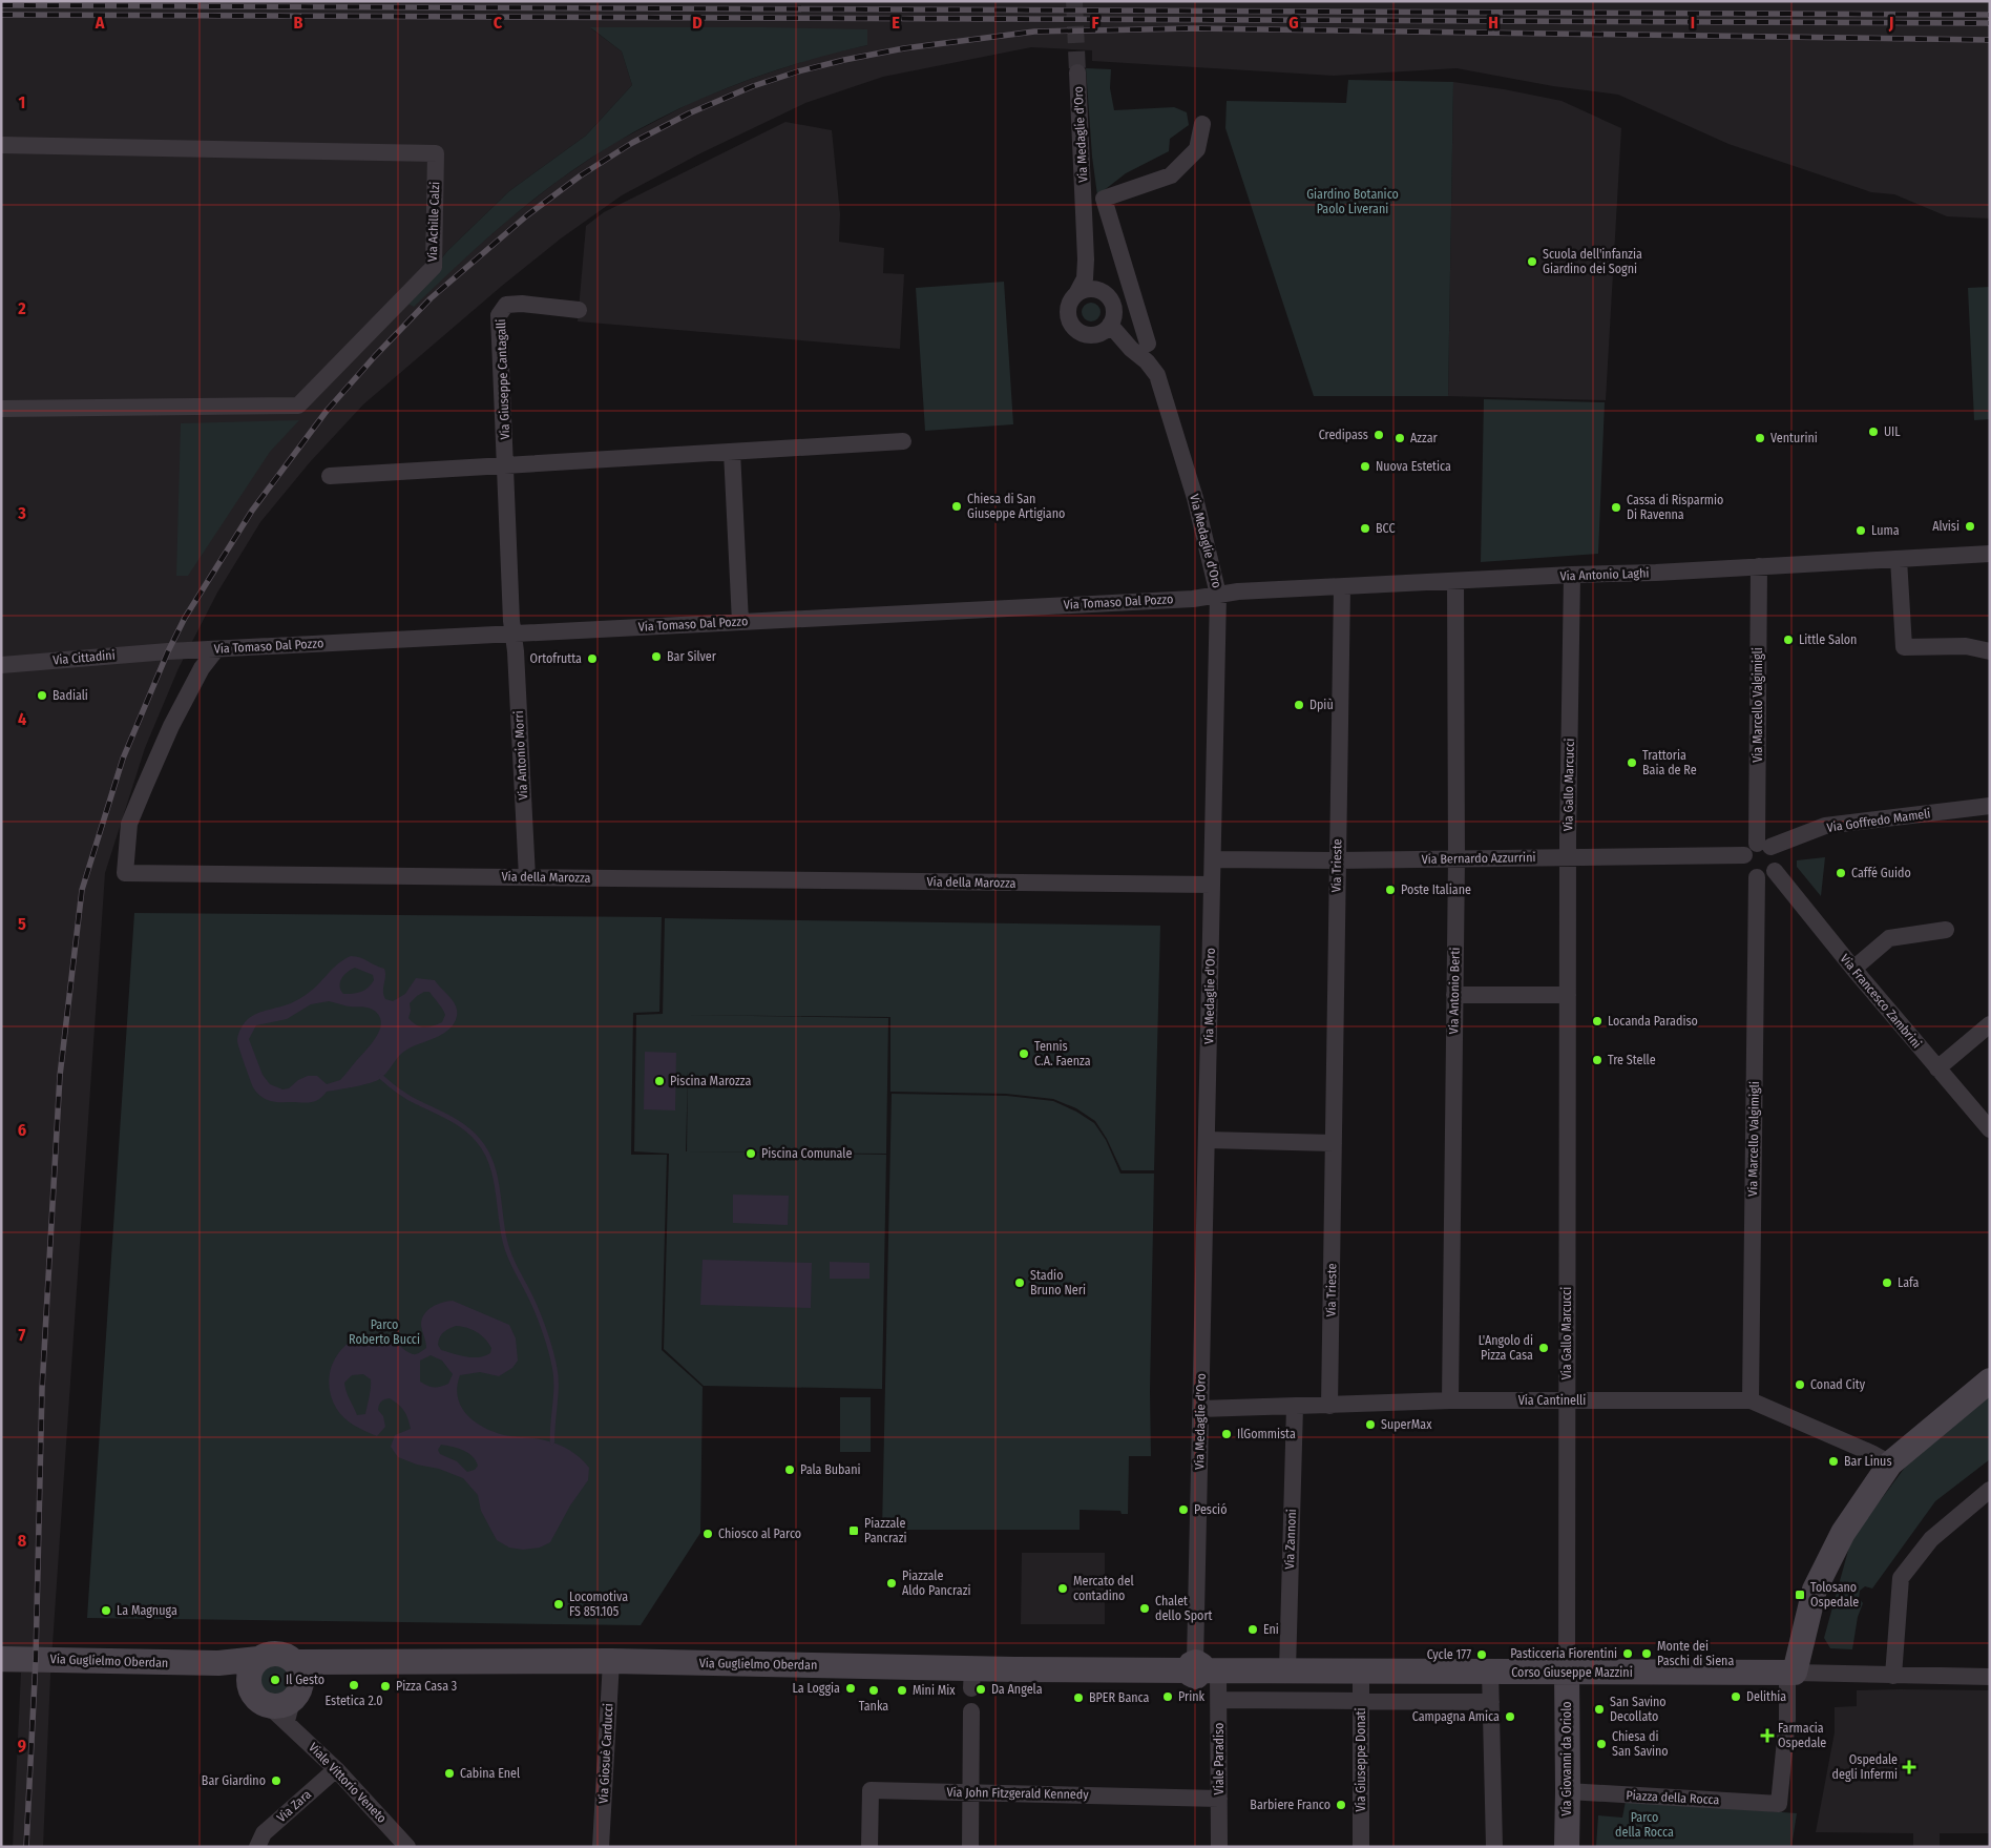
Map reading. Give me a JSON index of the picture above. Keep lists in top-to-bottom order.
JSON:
{
  "streets": {
    "main road": ["Via Guglielmo Oberdan", "Corso Giuseppe Mazzini", "Via Giovanni da Oriolo"],
    "street": [
      "Via Medaglie d'Oro",
      "Via Achille Calzi",
      "Via Giuseppe Cantagalli",
      "Via Antonio Laghi",
      "Via Tomaso Dal Pozzo",
      "Via Cittadini",
      "Via Marcello Valgimigli",
      "Via Antonio Morri",
      "Via Gallo Marcucci",
      "Via Goffredo Mameli",
      "Via Bernardo Azzurrini",
      "Via Trieste",
      "Via della Marozza",
      "Via Antonio Berti",
      "Via Francesco Zambrini",
      "Via Cantinelli",
      "Via Zannoni",
      "Via Giosuè Carducci",
      "Viale Paradiso",
      "Via Giuseppe Donati",
      "Viale Vittorio Veneto",
      "Via John Fitzgerald Kennedy",
      "Piazza della Rocca",
      "Via Zara"
    ]
  },
  "crossings": [
    ["Via Medaglie d'Oro", "Via Antonio Laghi"],
    ["Via Medaglie d'Oro", "Via Tomaso Dal Pozzo"],
    ["Via Medaglie d'Oro", "Via Bernardo Azzurrini"],
    ["Via Medaglie d'Oro", "Via della Marozza"],
    ["Via Medaglie d'Oro", "Via Cantinelli"],
    ["Via Medaglie d'Oro", "Via Guglielmo Oberdan"],
    ["Via Medaglie d'Oro", "Corso Giuseppe Mazzini"],
    ["Via Medaglie d'Oro", "Viale Paradiso"],
    ["Via Giuseppe Cantagalli", "Via Tomaso Dal Pozzo"],
    ["Via Giuseppe Cantagalli", "Via Antonio Morri"],
    ["Via Antonio Laghi", "Via Tomaso Dal Pozzo"],
    ["Via Antonio Laghi", "Via Marcello Valgimigli"],
    ["Via Antonio Laghi", "Via Gallo Marcucci"],
    ["Via Antonio Laghi", "Via Trieste"],
    ["Via Antonio Laghi", "Via Antonio Berti"],
    ["Via Tomaso Dal Pozzo", "Via Cittadini"],
    ["Via Tomaso Dal Pozzo", "Via Antonio Morri"],
    ["Via Tomaso Dal Pozzo", "Via della Marozza"],
    ["Via Marcello Valgimigli", "Via Goffredo Mameli"],
    ["Via Marcello Valgimigli", "Via Bernardo Azzurrini"],
    ["Via Marcello Valgimigli", "Via Francesco Zambrini"],
    ["Via Marcello Valgimigli", "Via Cantinelli"],
    ["Via Antonio Morri", "Via della Marozza"],
    ["Via Gallo Marcucci", "Via Bernardo Azzurrini"],
    ["Via Gallo Marcucci", "Via Cantinelli"],
    ["Via Gallo Marcucci", "Corso Giuseppe Mazzini"],
    ["Via Gallo Marcucci", "Via Giovanni da Oriolo"],
    ["Via Goffredo Mameli", "Via Bernardo Azzurrini"],
    ["Via Goffredo Mameli", "Via Francesco Zambrini"],
    ["Via Bernardo Azzurrini", "Via Trieste"],
    ["Via Bernardo Azzurrini", "Via Antonio Berti"],
    ["Via Bernardo Azzurrini", "Via Francesco Zambrini"],
    ["Via Trieste", "Via Cantinelli"],
    ["Via Antonio Berti", "Via Cantinelli"],
    ["Via Cantinelli", "Via Zannoni"],
    ["Via Zannoni", "Corso Giuseppe Mazzini"],
    ["Via Guglielmo Oberdan", "Corso Giuseppe Mazzini"],
    ["Via Guglielmo Oberdan", "Via Giosuè Carducci"],
    ["Via Guglielmo Oberdan", "Viale Paradiso"],
    ["Via Guglielmo Oberdan", "Viale Vittorio Veneto"],
    ["Corso Giuseppe Mazzini", "Viale Paradiso"],
    ["Corso Giuseppe Mazzini", "Via Giovanni da Oriolo"],
    ["Corso Giuseppe Mazzini", "Via Giuseppe Donati"],
    ["Corso Giuseppe Mazzini", "Piazza della Rocca"],
    ["Viale Paradiso", "Via John Fitzgerald Kennedy"],
    ["Via Giovanni da Oriolo", "Piazza della Rocca"],
    ["Viale Vittorio Veneto", "Via Zara"]
  ],
  "parks": ["Giardino Botanico Paolo Liverani", "Parco Roberto Bucci", "Parco della Rocca"],
  "places": {
    "other": [
      "Scuola dell'infanzia Giardino dei Sogni",
      "UIL",
      "Credipass",
      "Azzar",
      "Venturini",
      "Nuova Estetica",
      "Chiesa di San Giuseppe Artigiano",
      "Cassa di Risparmio Di Ravenna",
      "Alvisi",
      "BCC",
      "Luma",
      "Little Salon",
      "Bar Silver",
      "Ortofrutta",
      "Badiali",
      "Dpiù",
      "Trattoria Baia de Re",
      "Caffé Guido",
      "Poste Italiane",
      "Locanda Paradiso",
      "Tennis C.A. Faenza",
      "Tre Stelle",
      "Piscina Marozza",
      "Piscina Comunale",
      "Stadio Bruno Neri",
      "Lafa",
      "L'Angolo di Pizza Casa",
      "Conad City",
      "SuperMax",
      "IlGommista",
      "Bar Linus",
      "Pala Bubani",
      "Pesció",
      "Chiosco al Parco",
      "Piazzale Aldo Pancrazi",
      "Mercato del contadino",
      "Locomotiva FS 851.105",
      "Chalet dello Sport",
      "La Magnuga",
      "Eni",
      "Pasticceria Fiorentini",
      "Monte dei Paschi di Siena",
      "Cycle 177",
      "Il Gesto",
      "Estetica 2.0",
      "Pizza Casa 3",
      "La Loggia",
      "Da Angela",
      "Tanka",
      "Mini Mix",
      "Prink",
      "Delithia",
      "BPER Banca",
      "San Savino Decollato",
      "Campagna Amica",
      "Chiesa di San Savino",
      "Cabina Enel",
      "Bar Giardino",
      "Barbiere Franco"
    ],
    "transit": ["Piazzale Pancrazi", "Tolosano Ospedale"],
    "health": ["Farmacia Ospedale", "Ospedale degli Infermi"]
  },
  "grid": {
    "columns": [
      "A",
      "B",
      "C",
      "D",
      "E",
      "F",
      "G",
      "H",
      "I",
      "J"
    ],
    "rows": [
      "1",
      "2",
      "3",
      "4",
      "5",
      "6",
      "7",
      "8",
      "9"
    ]
  }
}
